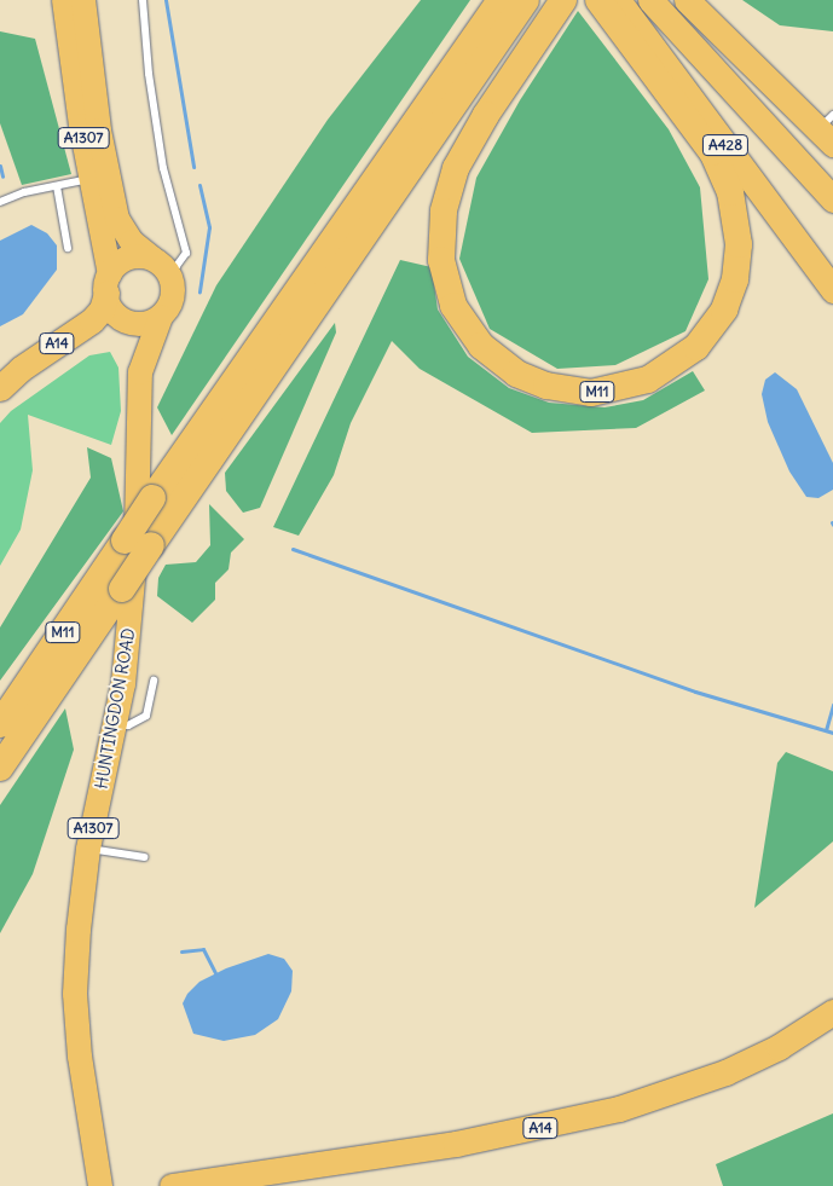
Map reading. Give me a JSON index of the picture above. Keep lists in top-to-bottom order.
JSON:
{
  "streets": {
    "highway": ["A428", "A14", "M11"],
    "main road": ["A1307", "HUNTINGDON ROAD"]
  },
  "crossings": [
    ["A1307", "A14"],
    ["A1307", "HUNTINGDON ROAD"],
    ["A14", "HUNTINGDON ROAD"]
  ]
}
